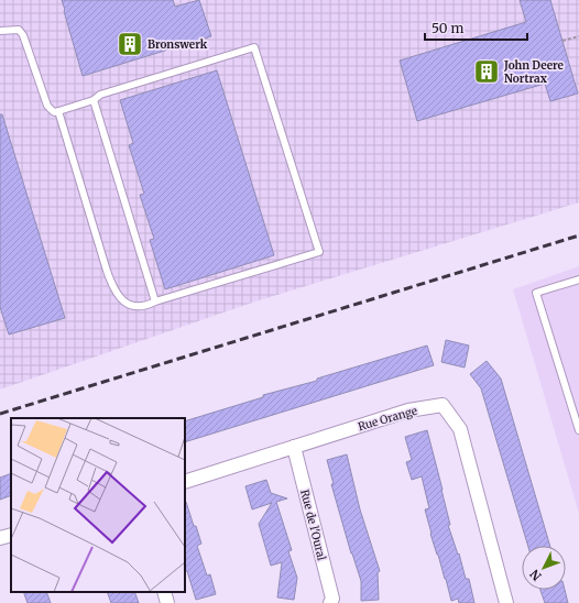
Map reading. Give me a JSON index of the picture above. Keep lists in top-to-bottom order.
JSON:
{
  "streets": {
    "street": ["Rue Orange", "Rue de l'Oural"]
  },
  "crossings": [
    ["Rue Orange", "Rue de l'Oural"]
  ],
  "places": {
    "building": ["Bronswerk", "John Deere Nortrax"]
  },
  "scale_bar": "50 m",
  "north": "bottom left"
}
